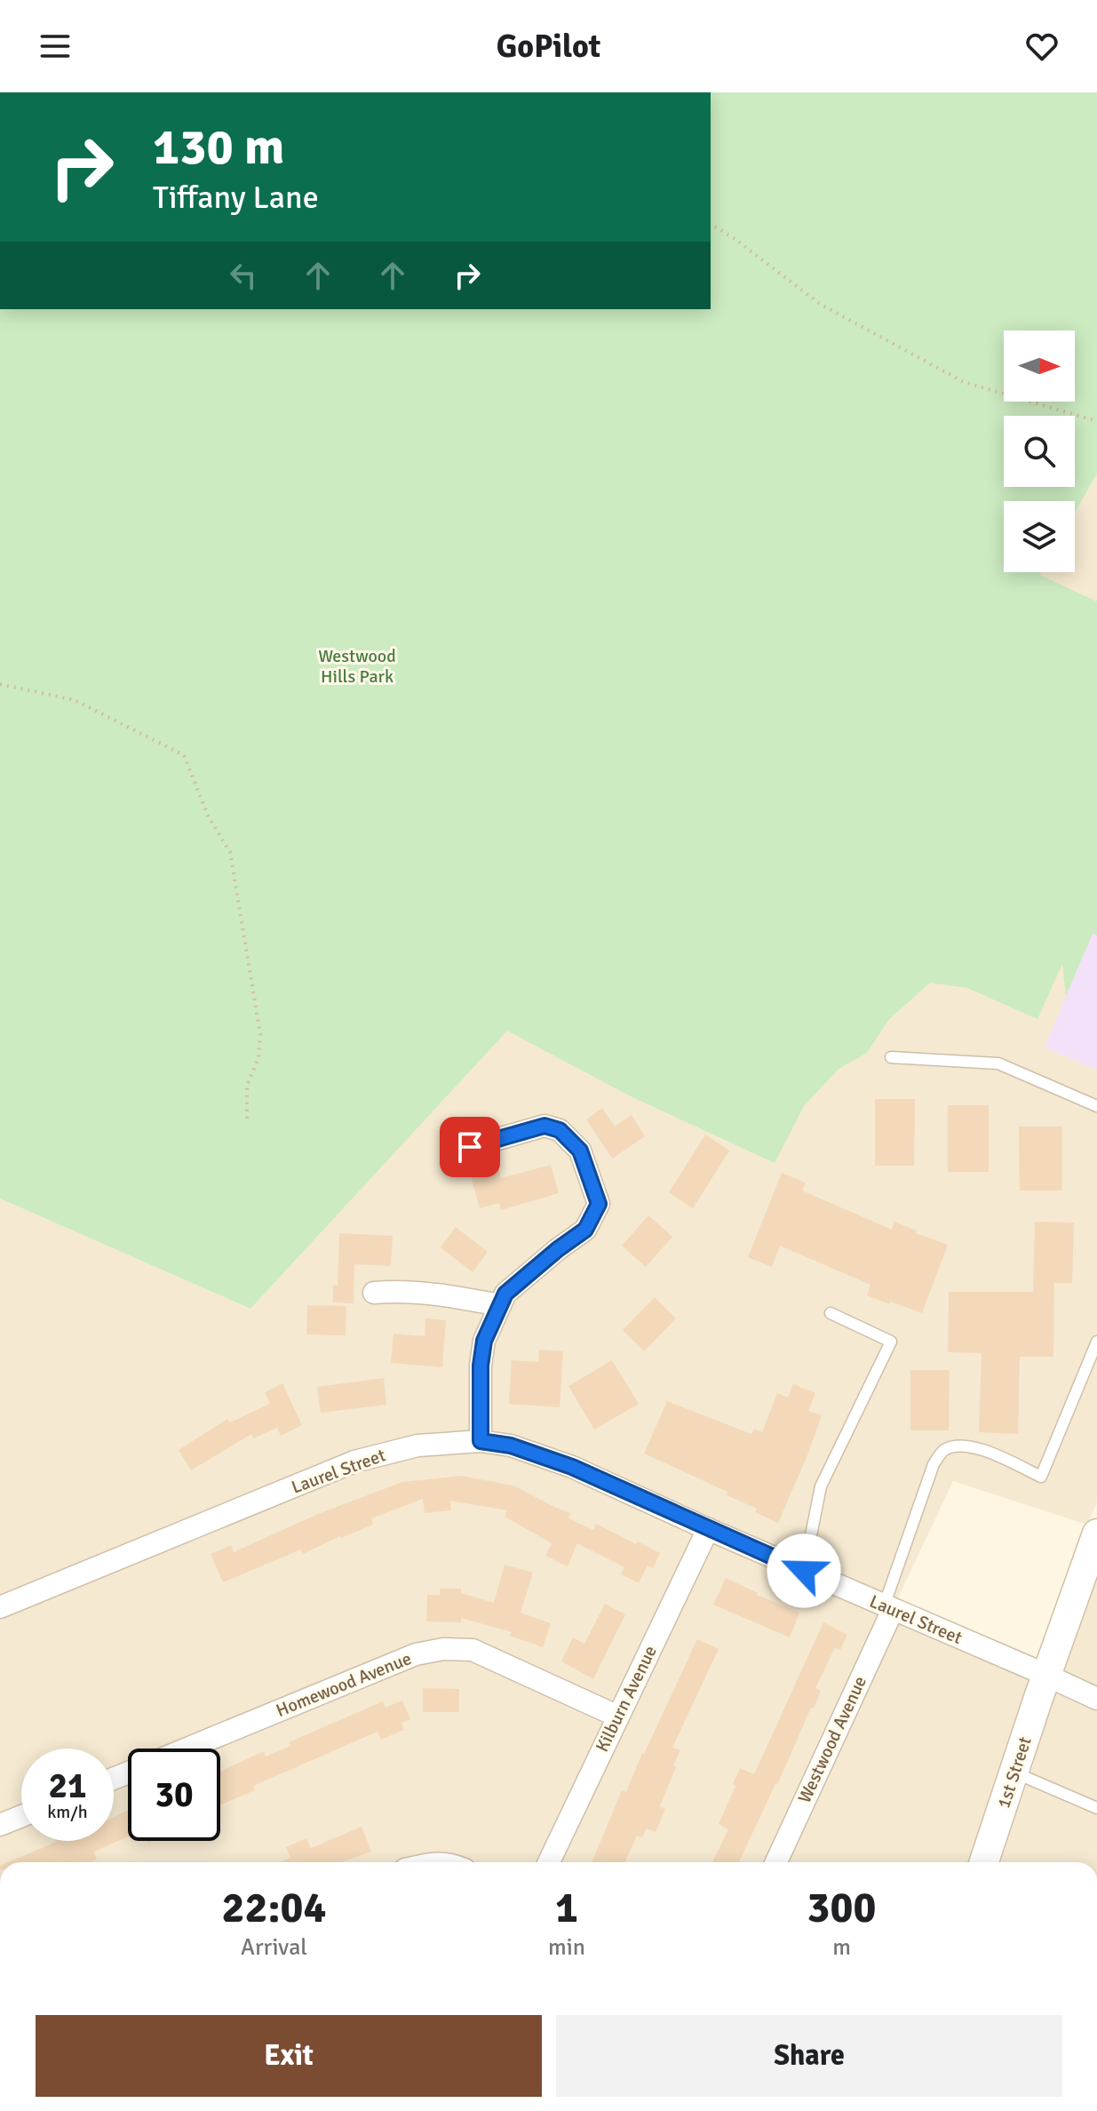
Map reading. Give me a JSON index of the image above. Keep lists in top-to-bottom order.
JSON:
{
  "streets": {
    "main road": ["1st Street"],
    "street": [
      "Laurel Street",
      "Homewood Avenue",
      "Kilburn Avenue",
      "Westwood Avenue"
    ]
  },
  "crossings": [
    ["Laurel Street", "Kilburn Avenue"],
    ["Laurel Street", "Westwood Avenue"],
    ["Laurel Street", "1st Street"],
    ["Homewood Avenue", "Kilburn Avenue"]
  ],
  "parks": ["Westwood Hills Park"],
  "north": "right",
  "page": {
    "header": "GoPilot",
    "turn": ["130 m", "Tiffany Lane"],
    "speed": "21 km/h",
    "limit": "30",
    "eta": [
      "22:04",
      "Arrival",
      "1",
      "min",
      "300",
      "m"
    ],
    "buttons": ["Exit", "Share"]
  }
}
